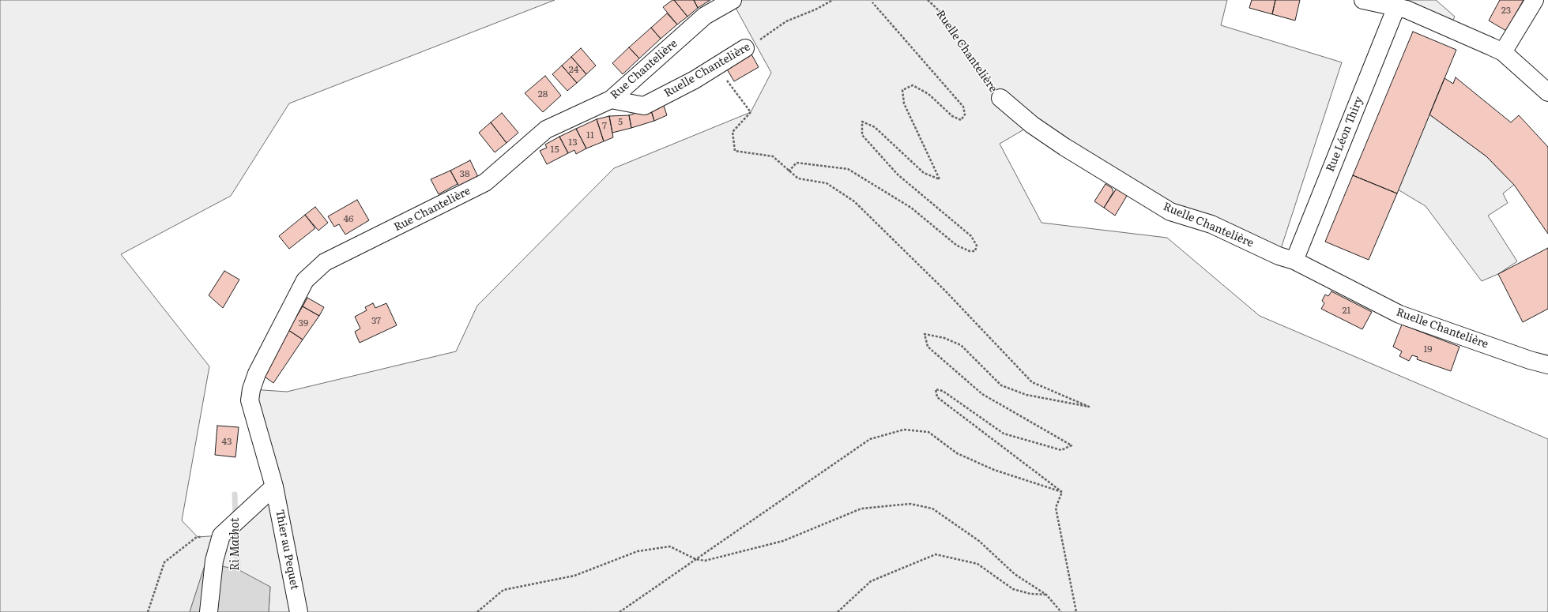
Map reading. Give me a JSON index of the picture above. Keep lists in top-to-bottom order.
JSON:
{
  "streets": {
    "street": [
      "Ruelle Chantelière",
      "Rue Chantelière",
      "Rue Léon Thiry",
      "Thier au Pequet"
    ]
  },
  "crossings": [
    ["Ruelle Chantelière", "Rue Chantelière"],
    ["Ruelle Chantelière", "Rue Léon Thiry"],
    ["Rue Chantelière", "Thier au Pequet"]
  ],
  "water": ["Ri Mathot"],
  "house_numbers": [
    "23",
    "24",
    "28",
    "5",
    "7",
    "11",
    "13",
    "15",
    "38",
    "46",
    "21",
    "37",
    "39",
    "19",
    "43"
  ]
}
